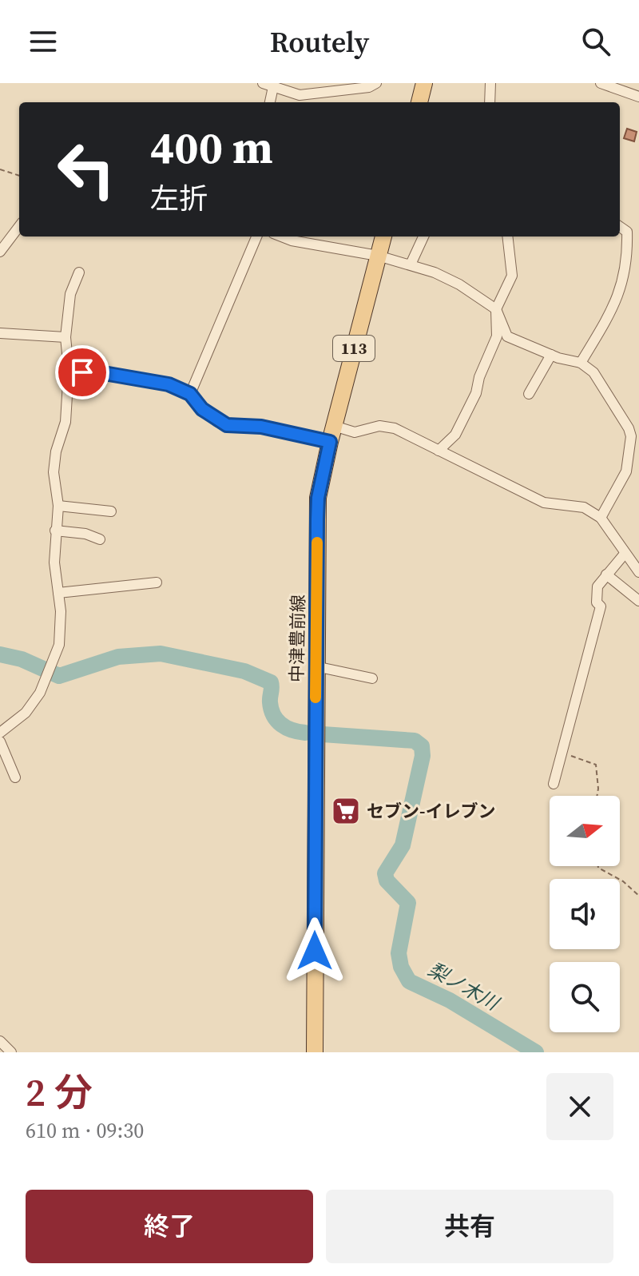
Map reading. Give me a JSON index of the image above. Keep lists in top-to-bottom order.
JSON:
{
  "streets": {
    "main road": ["113", "中津豊前線"]
  },
  "water": ["梨ノ木川"],
  "places": {
    "supermarket": ["セブン-イレブン"]
  },
  "north": "right",
  "page": {
    "header": "Routely",
    "turn": ["400 m", "左折"],
    "heading": ["2 分", "610 m · 09:30"],
    "buttons": ["終了", "共有"]
  }
}
